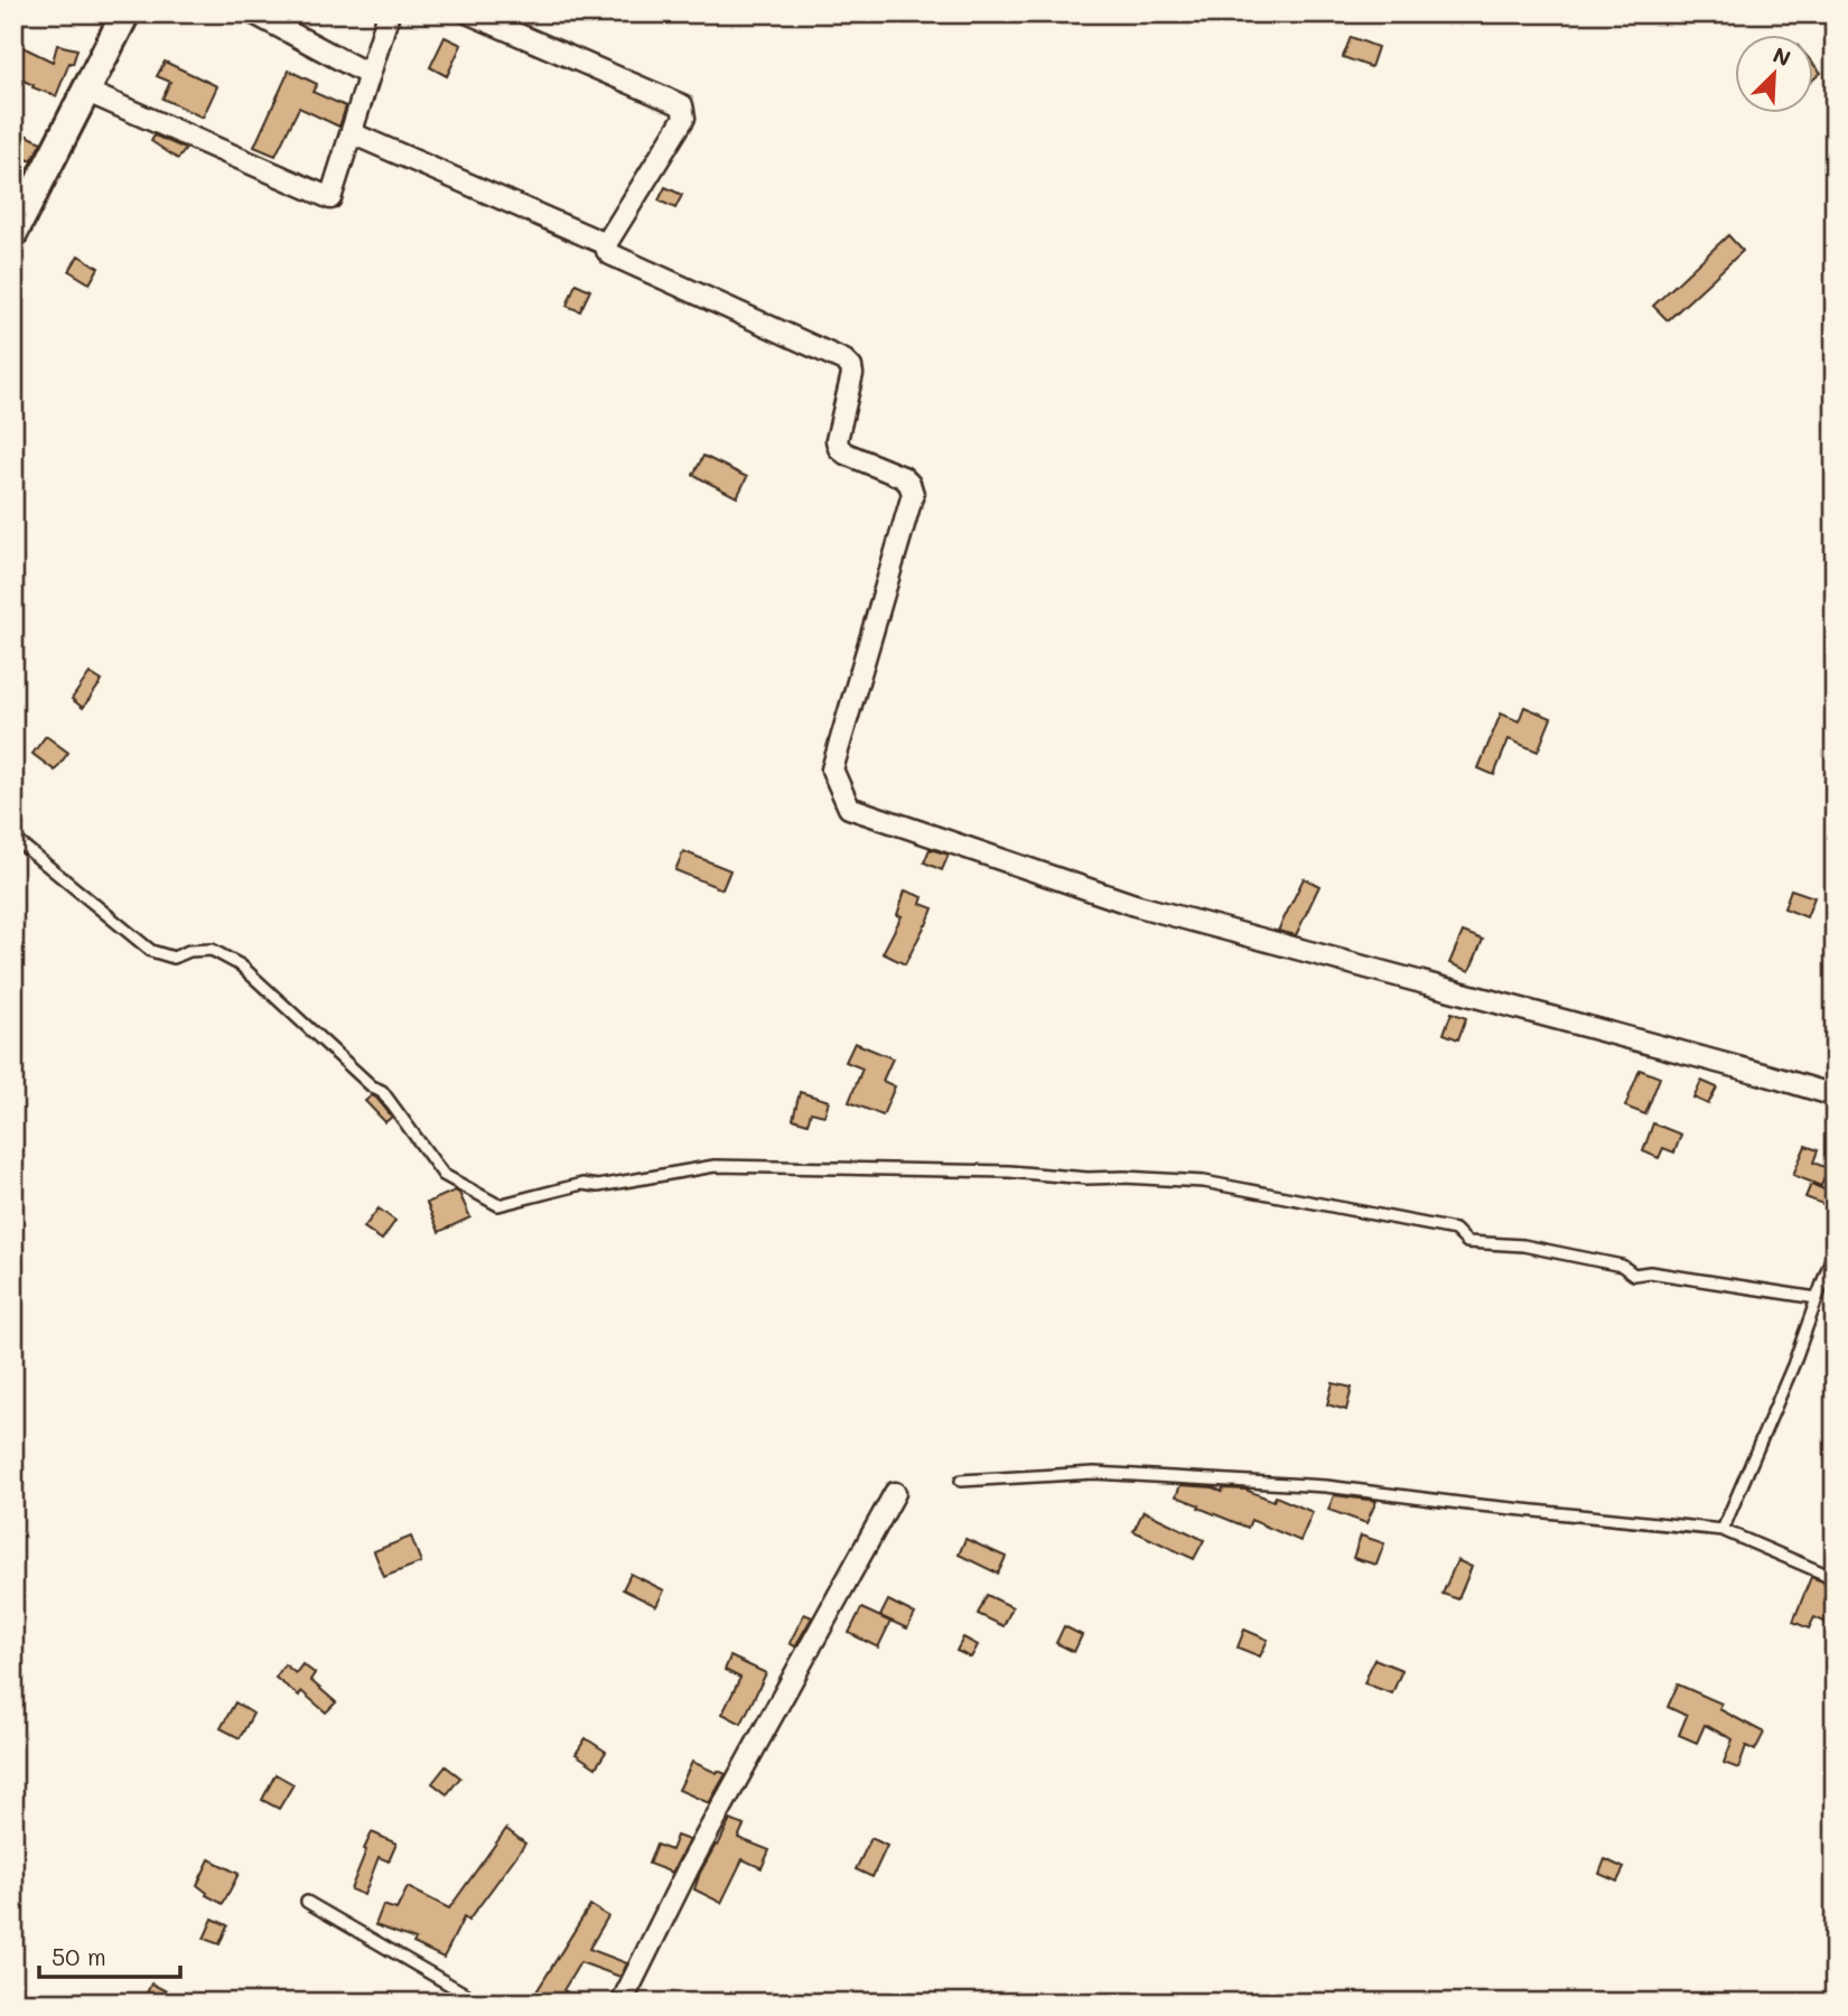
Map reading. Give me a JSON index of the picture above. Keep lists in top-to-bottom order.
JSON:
{
  "scale_bar": "50 m",
  "north": "top right"
}
